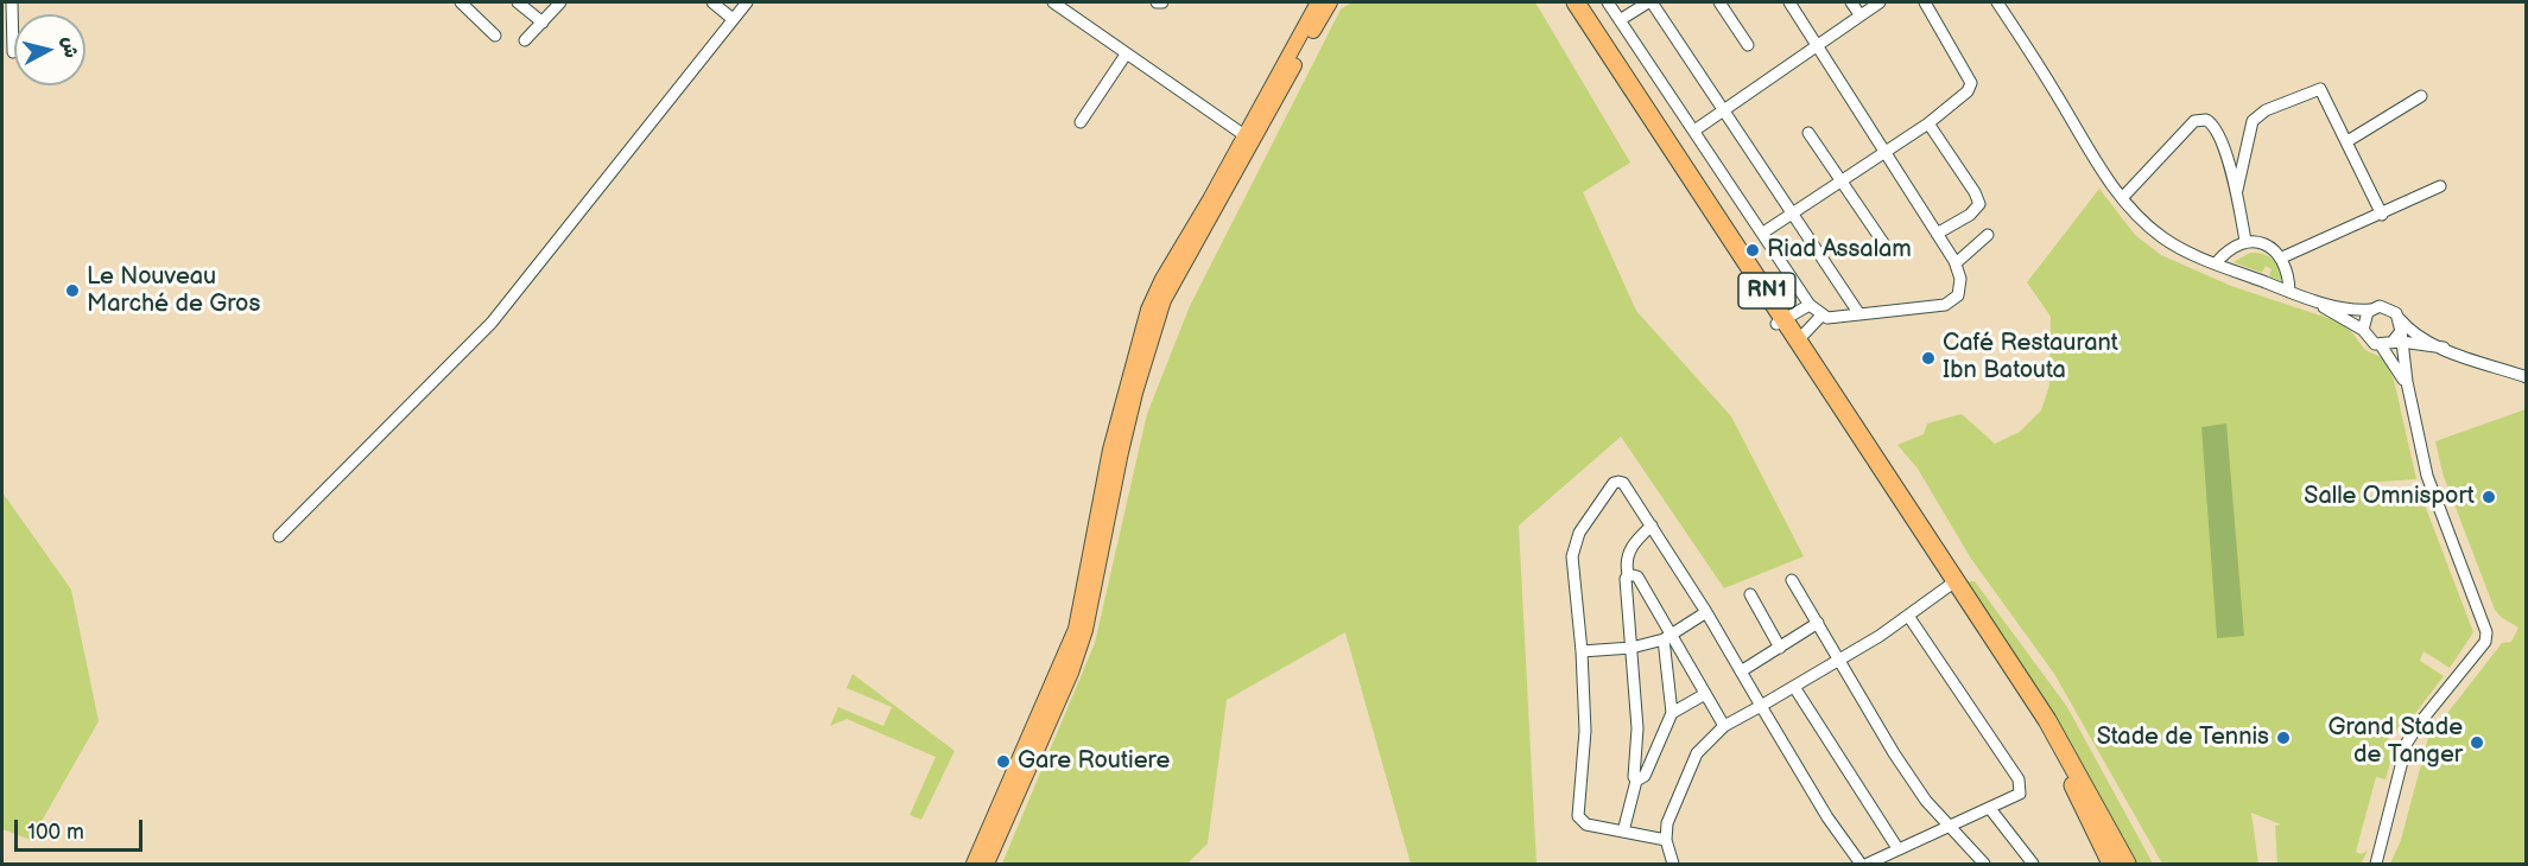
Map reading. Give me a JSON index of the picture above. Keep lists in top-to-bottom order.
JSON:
{
  "streets": {
    "highway": ["RN1"]
  },
  "places": [
    "Riad Assalam",
    "Le Nouveau Marché de Gros",
    "Café Restaurant Ibn Batouta",
    "Salle Omnisport",
    "Stade de Tennis",
    "Grand Stade de Tanger",
    "Gare Routiere"
  ],
  "scale_bar": "100 m",
  "north": "right"
}
